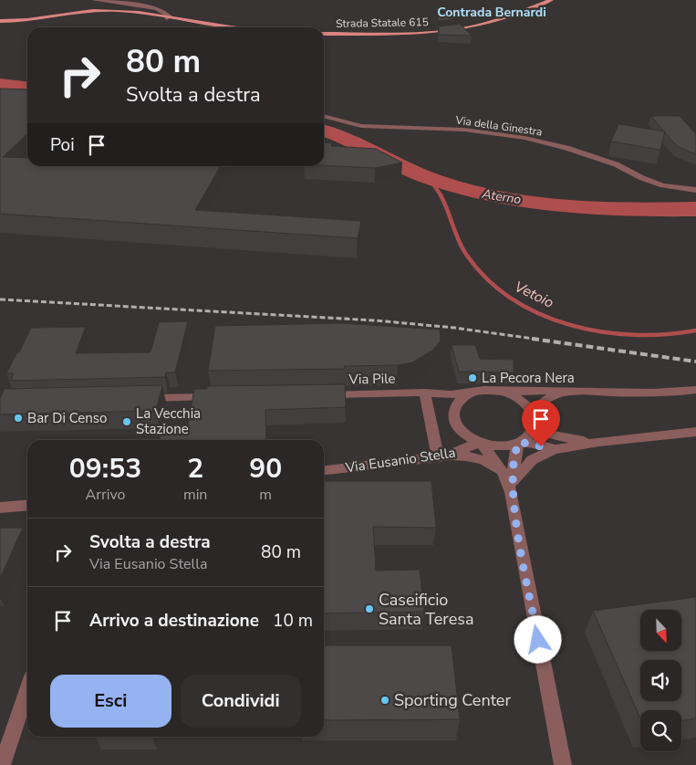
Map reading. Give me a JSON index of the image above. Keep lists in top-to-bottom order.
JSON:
{
  "streets": {
    "main road": ["Strada Statale 615"],
    "street": ["Via della Ginestra", "Via Pile", "Via Eusanio Stella"]
  },
  "crossings": [
    ["Via Pile", "Via Eusanio Stella"]
  ],
  "districts": ["Contrada Bernardi"],
  "water": ["Aterno", "Vetoio"],
  "places": [
    "La Pecora Nera",
    "Bar Di Censo",
    "La Vecchia Stazione",
    "Caseificio Santa Teresa",
    "Sporting Center"
  ],
  "north": "bottom right",
  "page": {
    "turn": ["80 m", "Svolta a destra"],
    "then": "Poi",
    "eta": [
      "09:53",
      "Arrivo",
      "2",
      "min",
      "90",
      "m"
    ],
    "list": [
      {
        "name": "Svolta a destra",
        "note": "Via Eusanio Stella",
        "value": "80 m"
      },
      {
        "name": "Arrivo a destinazione",
        "value": "10 m"
      }
    ],
    "buttons": ["Esci", "Condividi"]
  }
}
